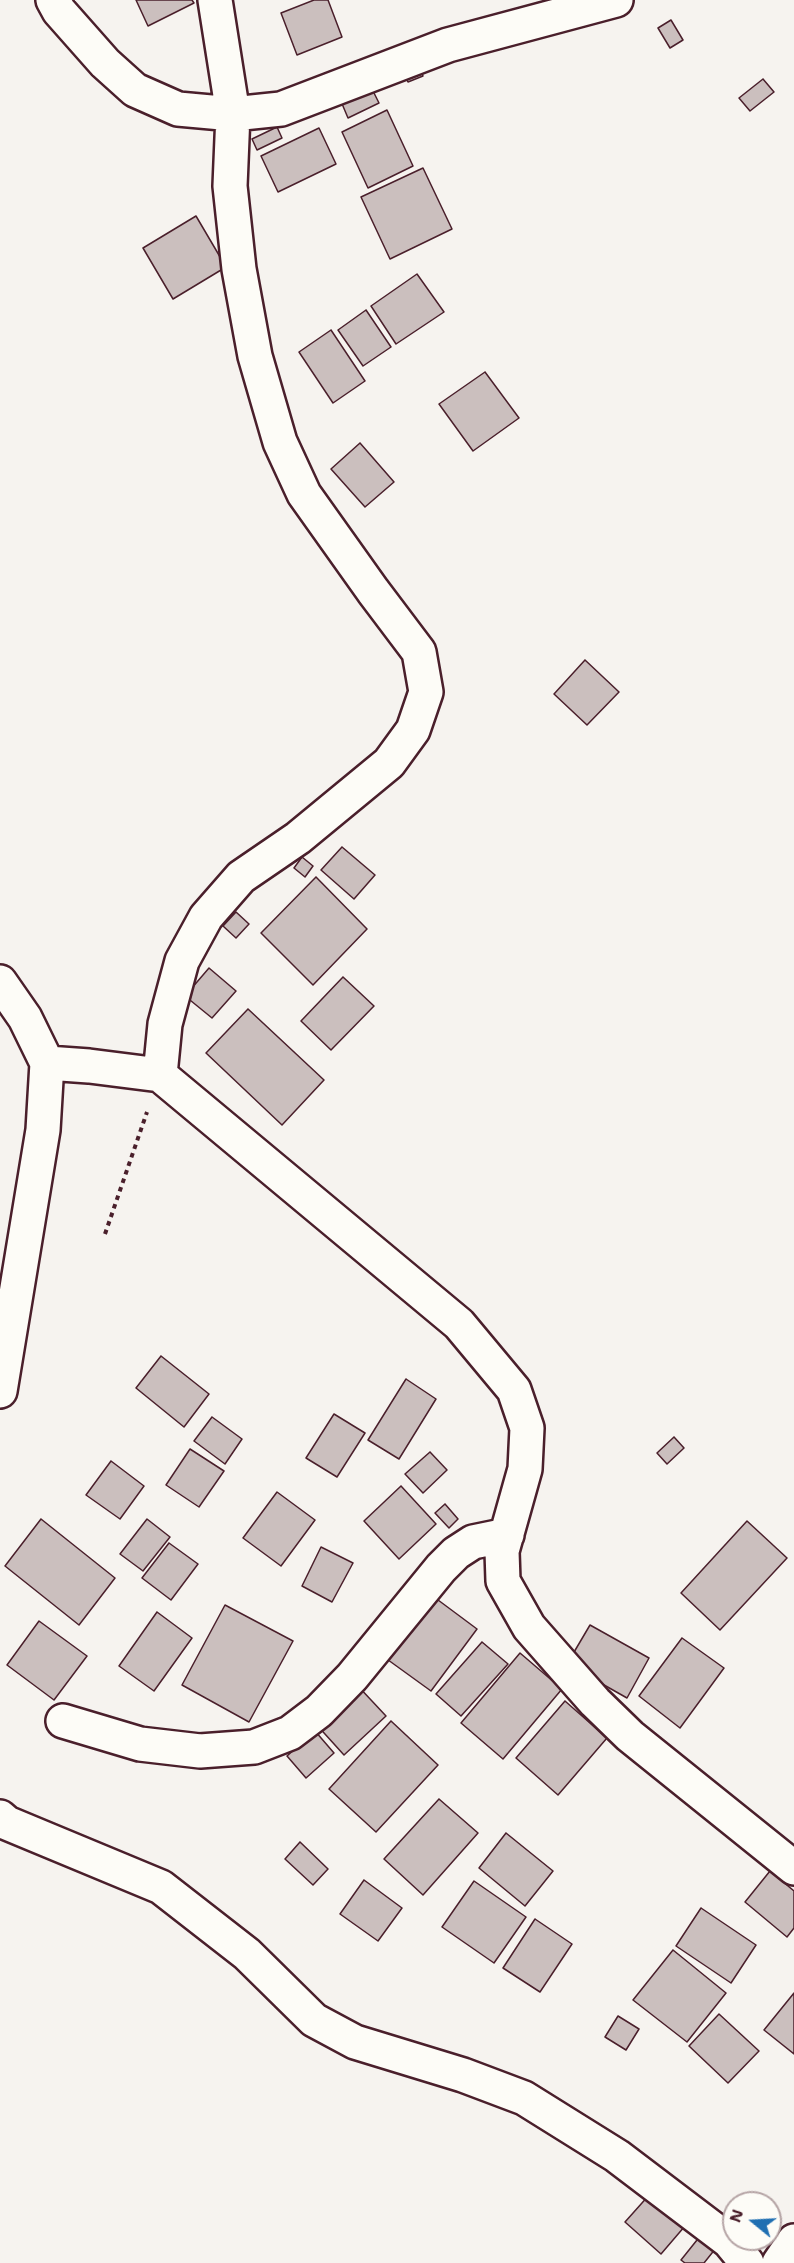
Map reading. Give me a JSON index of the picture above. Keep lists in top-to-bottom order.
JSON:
{
  "north": "left"
}
